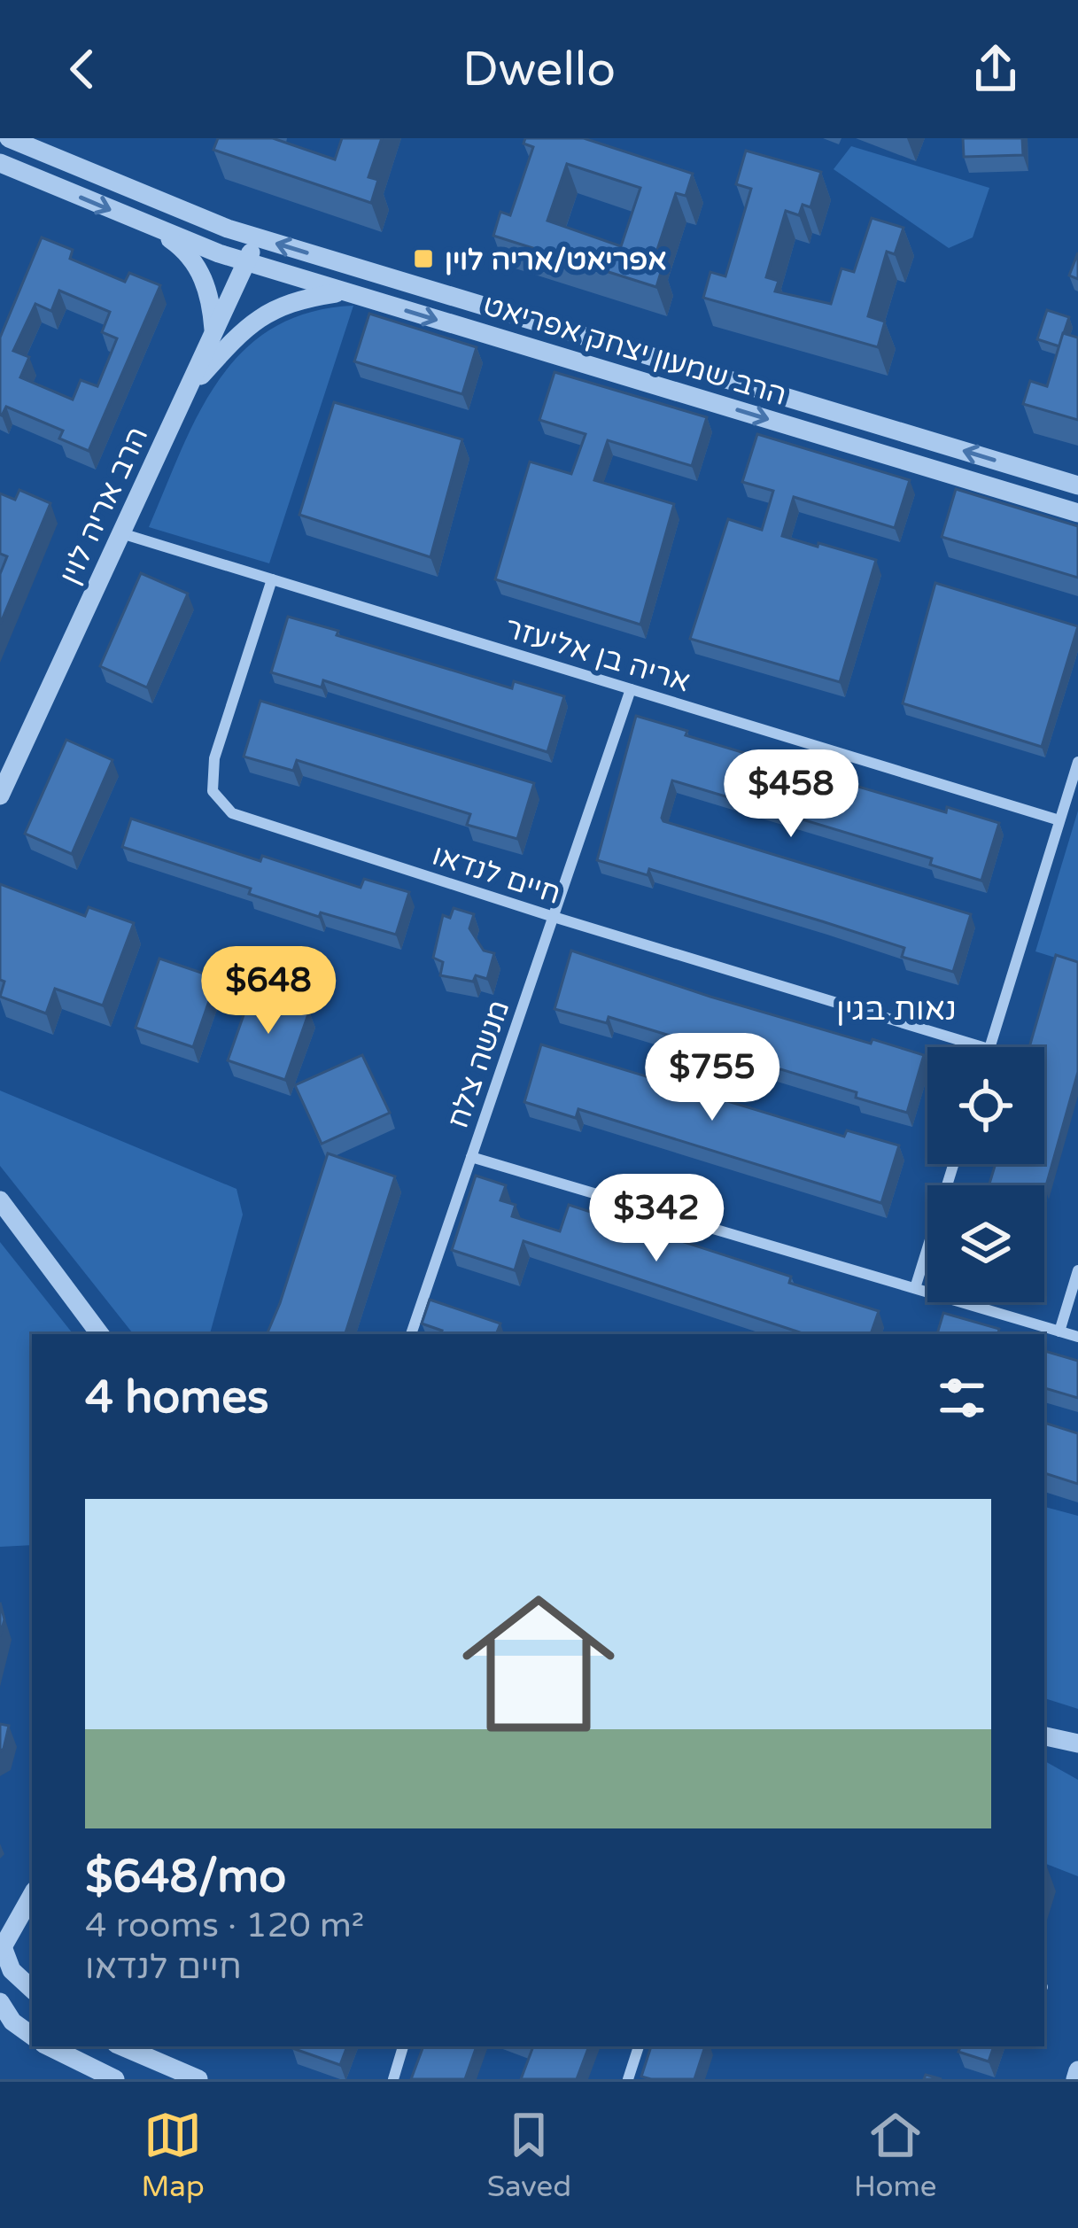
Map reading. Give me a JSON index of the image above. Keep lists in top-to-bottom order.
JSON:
{
  "streets": {
    "street": [
      "הרב שמעון יצחק אפריאט",
      "הרב אריה לוין",
      "אריה בן אליעזר",
      "חיים לנדאו",
      "מנשה צלח"
    ]
  },
  "crossings": [
    ["הרב שמעון יצחק אפריאט", "הרב אריה לוין"],
    ["הרב אריה לוין", "אריה בן אליעזר"],
    ["אריה בן אליעזר", "חיים לנדאו"],
    ["אריה בן אליעזר", "מנשה צלח"],
    ["חיים לנדאו", "מנשה צלח"]
  ],
  "districts": ["נאות בגין"],
  "places": {
    "transit": ["אפריאט/אריה לוין"]
  },
  "page": {
    "header": "Dwello",
    "price": [
      "$458",
      "$648",
      "$755",
      "$342"
    ],
    "heading": "4 homes",
    "list": [
      {
        "name": "$648/mo",
        "note": "4 rooms · 120 m² · חיים לנדאו"
      }
    ],
    "tabs": ["Map", "Saved", "Home"]
  }
}
